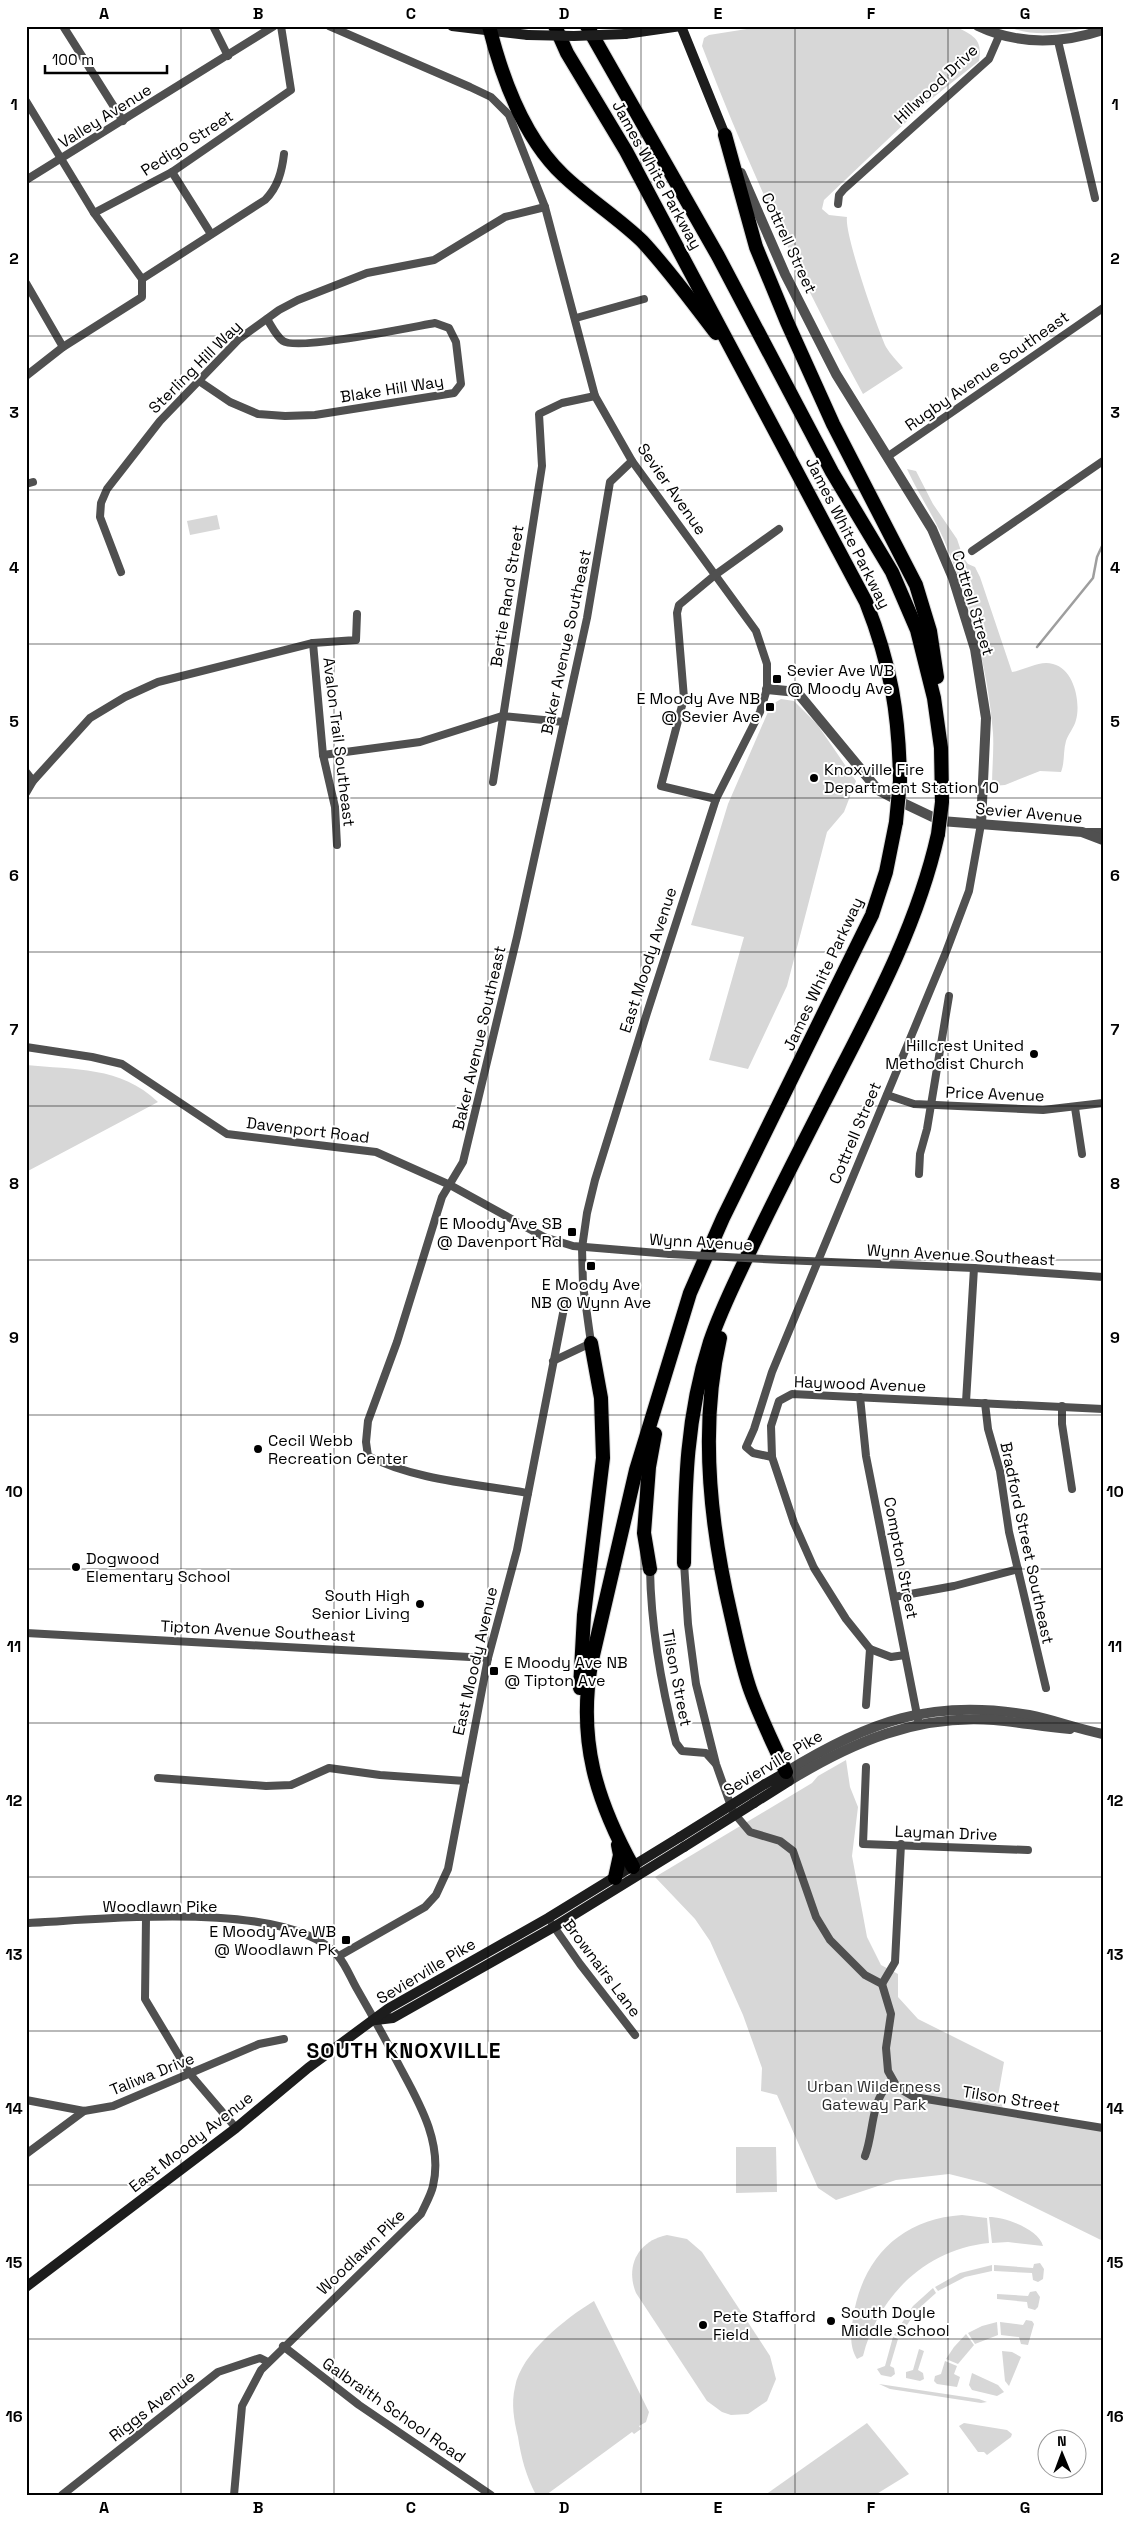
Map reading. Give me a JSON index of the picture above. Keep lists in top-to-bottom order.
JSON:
{
  "streets": {
    "highway": ["James White Parkway"],
    "main road": ["Cottrell Street", "East Moody Avenue", "Sevierville Pike"],
    "street": [
      "Hillwood Drive",
      "Valley Avenue",
      "Pedigo Street",
      "Sterling Hill Way",
      "Rugby Avenue Southeast",
      "Blake Hill Way",
      "Sevier Avenue",
      "Bertie Rand Street",
      "Baker Avenue Southeast",
      "Avalon Trail Southeast",
      "Price Avenue",
      "Davenport Road",
      "Wynn Avenue",
      "Wynn Avenue Southeast",
      "Haywood Avenue",
      "Bradford Street Southeast",
      "Compton Street",
      "Tipton Avenue Southeast",
      "Tilson Street",
      "Layman Drive",
      "Woodlawn Pike",
      "Brownairs Lane",
      "Taliwa Drive",
      "Riggs Avenue",
      "Galbraith School Road"
    ]
  },
  "crossings": [
    ["Cottrell Street", "Rugby Avenue Southeast"],
    ["Cottrell Street", "Sevier Avenue"],
    ["Cottrell Street", "Price Avenue"],
    ["Cottrell Street", "Wynn Avenue"],
    ["Cottrell Street", "Wynn Avenue Southeast"],
    ["Cottrell Street", "Haywood Avenue"],
    ["Sterling Hill Way", "Blake Hill Way"],
    ["Sterling Hill Way", "Sevier Avenue"],
    ["Sevier Avenue", "Bertie Rand Street"],
    ["Sevier Avenue", "Baker Avenue Southeast"],
    ["Sevier Avenue", "East Moody Avenue"],
    ["Baker Avenue Southeast", "East Moody Avenue"],
    ["Baker Avenue Southeast", "Davenport Road"],
    ["East Moody Avenue", "Davenport Road"],
    ["East Moody Avenue", "Wynn Avenue"],
    ["East Moody Avenue", "Tipton Avenue Southeast"],
    ["East Moody Avenue", "Sevierville Pike"],
    ["East Moody Avenue", "Woodlawn Pike"],
    ["Davenport Road", "Wynn Avenue"],
    ["Wynn Avenue", "Wynn Avenue Southeast"],
    ["Haywood Avenue", "Bradford Street Southeast"],
    ["Haywood Avenue", "Compton Street"],
    ["Compton Street", "Sevierville Pike"],
    ["Sevierville Pike", "Woodlawn Pike"],
    ["Sevierville Pike", "Brownairs Lane"],
    ["Woodlawn Pike", "Riggs Avenue"],
    ["Woodlawn Pike", "Galbraith School Road"]
  ],
  "districts": ["SOUTH KNOXVILLE"],
  "parks": ["Urban Wilderness Gateway Park"],
  "places": {
    "transit": [
      "Sevier Ave WB @ Moody Ave",
      "E Moody Ave NB @ Sevier Ave",
      "E Moody Ave SB @ Davenport Rd",
      "E Moody Ave NB @ Wynn Ave",
      "E Moody Ave NB @ Tipton Ave",
      "E Moody Ave WB @ Woodlawn Pk"
    ],
    "other": [
      "Knoxville Fire Department Station 10",
      "Hillcrest United Methodist Church",
      "Cecil Webb Recreation Center",
      "Dogwood Elementary School",
      "South High Senior Living",
      "South Doyle Middle School",
      "Pete Stafford Field"
    ]
  },
  "scale_bar": "100 m",
  "north": "top",
  "grid": {
    "columns": [
      "A",
      "B",
      "C",
      "D",
      "E",
      "F",
      "G"
    ],
    "rows": [
      "1",
      "2",
      "3",
      "4",
      "5",
      "6",
      "7",
      "8",
      "9",
      "10",
      "11",
      "12",
      "13",
      "14",
      "15",
      "16"
    ]
  }
}
